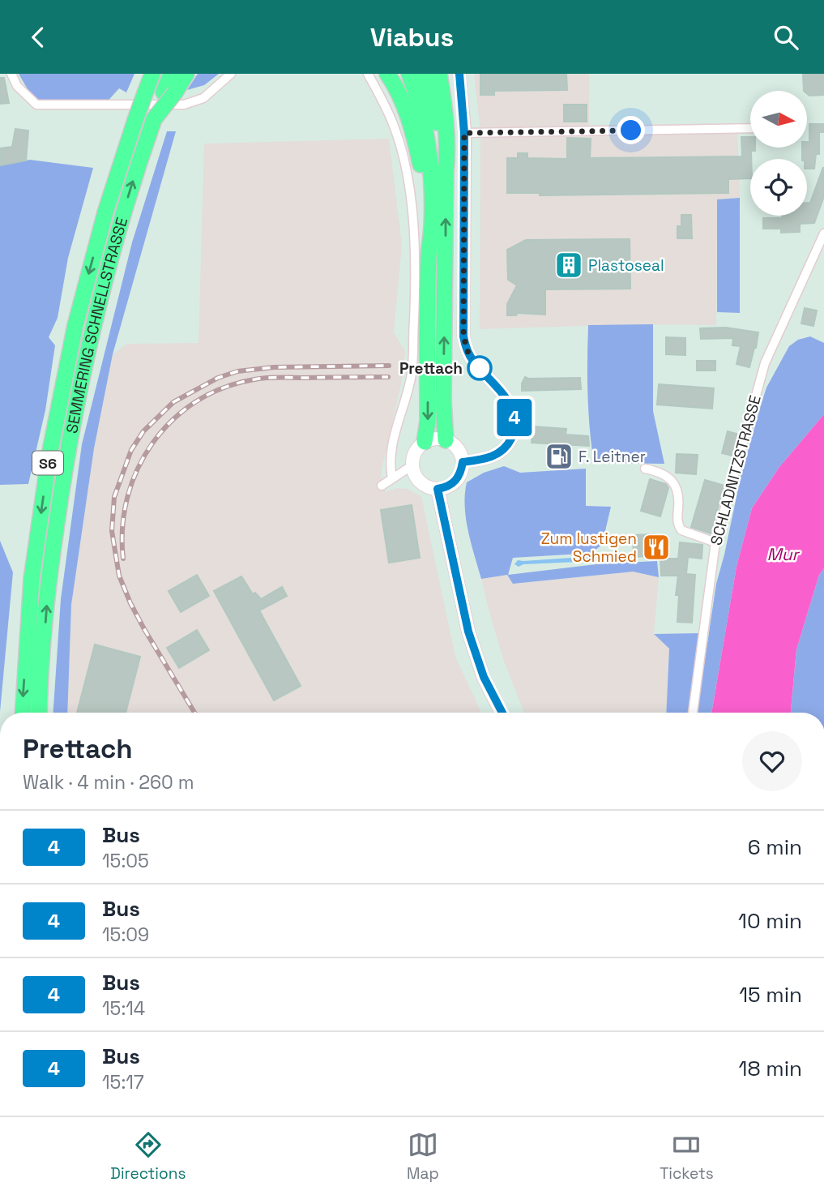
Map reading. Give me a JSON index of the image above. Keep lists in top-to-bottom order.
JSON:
{
  "streets": {
    "highway": ["SEMMERING SCHNELLSTRASSE", "S6"],
    "street": ["SCHLADNITZSTRASSE"]
  },
  "water": ["Mur"],
  "places": {
    "building": ["Plastoseal"],
    "other": ["Prettach"],
    "fuel station": ["F. Leitner"],
    "restaurant": ["Zum lustigen Schmied"]
  },
  "lines": ["bus line 4"],
  "north": "right",
  "page": {
    "header": "Viabus",
    "on_map": "4",
    "heading": ["Prettach", "Walk · 4 min · 260 m"],
    "list": [
      {
        "mark": "4",
        "name": "Bus",
        "note": "15:05",
        "value": "6 min"
      },
      {
        "mark": "4",
        "name": "Bus",
        "note": "15:09",
        "value": "10 min"
      },
      {
        "mark": "4",
        "name": "Bus",
        "note": "15:14",
        "value": "15 min"
      },
      {
        "mark": "4",
        "name": "Bus",
        "note": "15:17",
        "value": "18 min"
      }
    ],
    "tabs": ["Directions", "Map", "Tickets"]
  }
}
